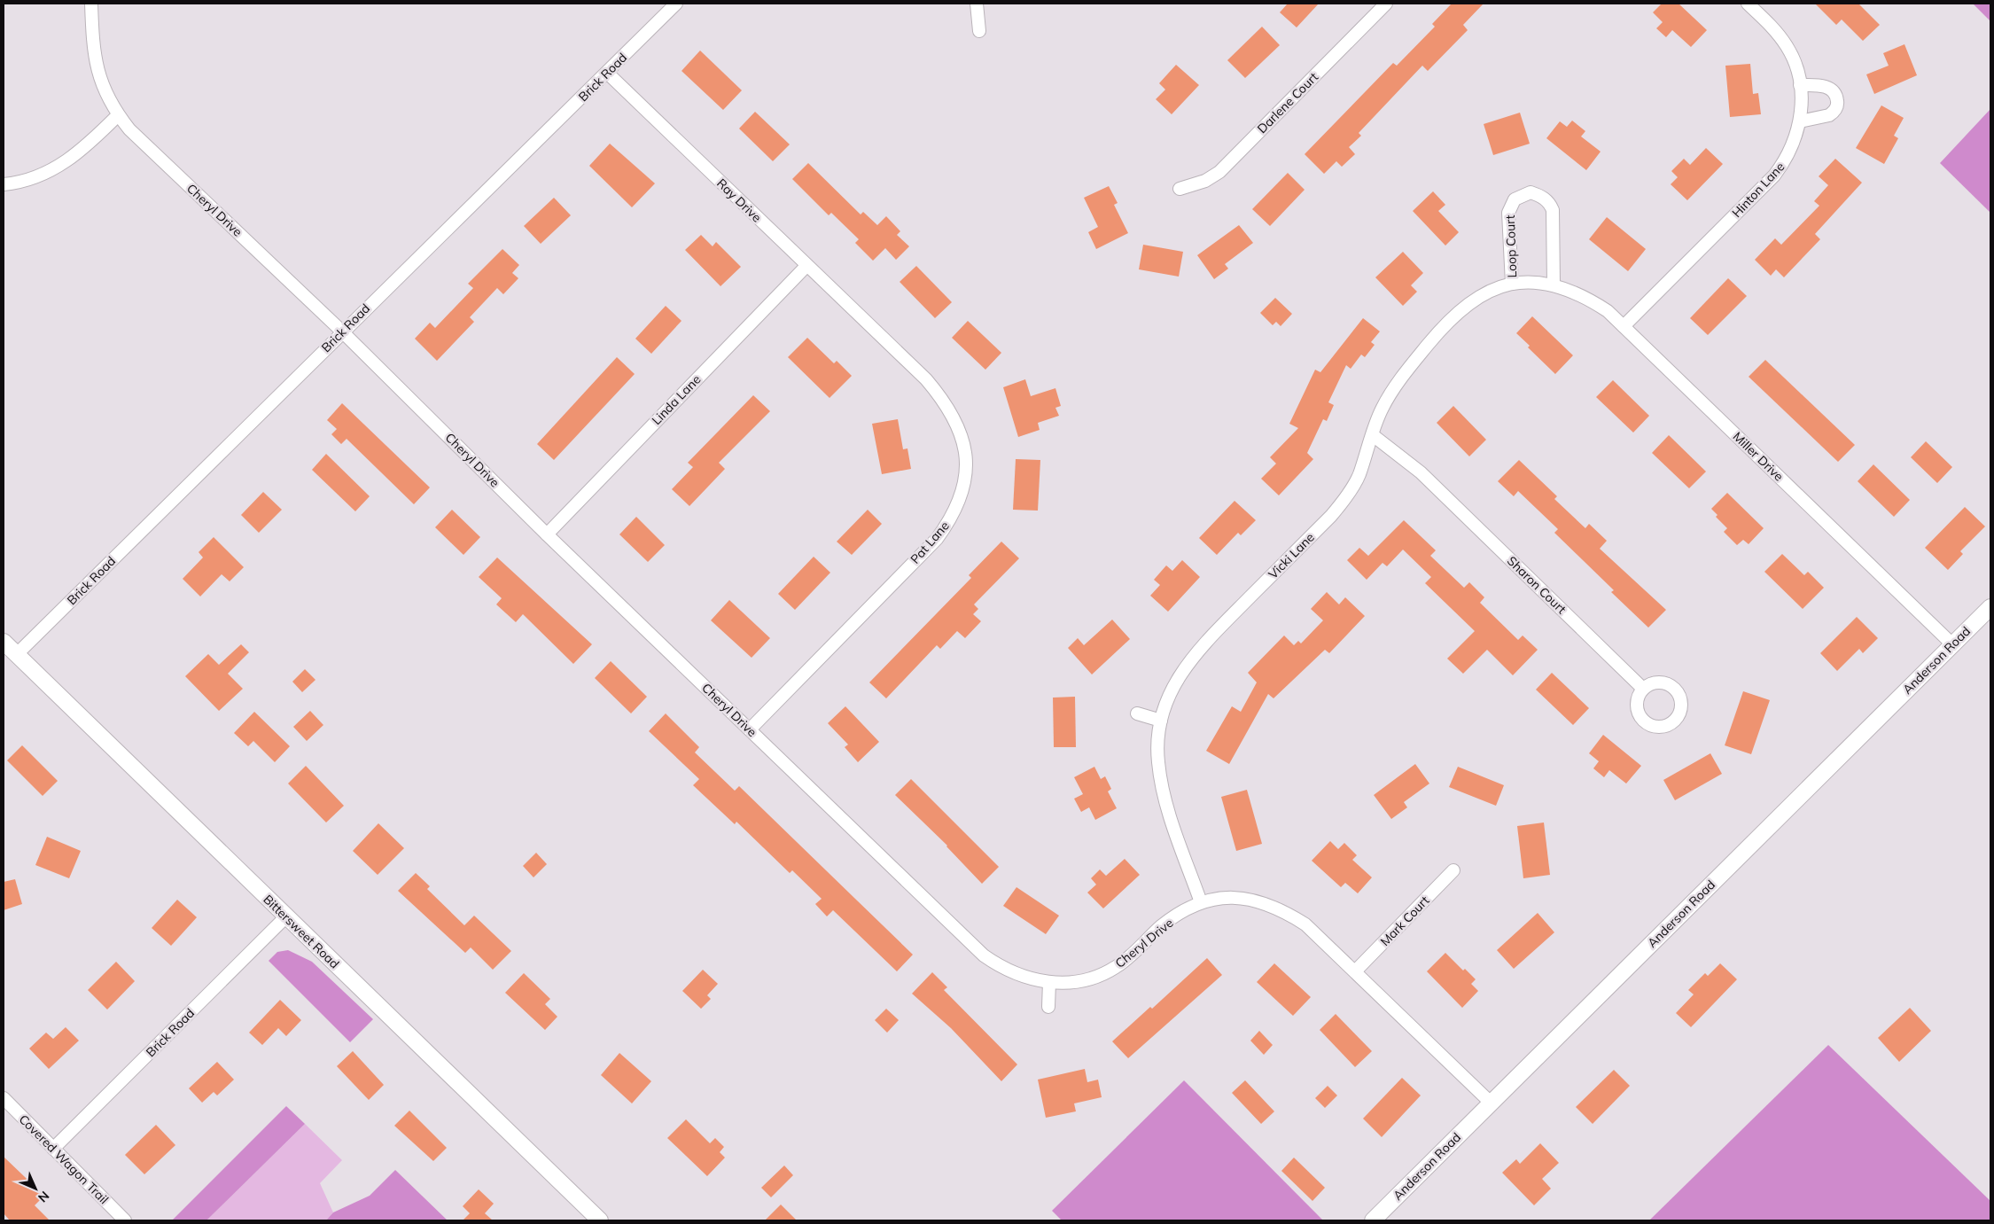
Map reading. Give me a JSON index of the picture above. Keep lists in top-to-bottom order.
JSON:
{
  "streets": {
    "street": [
      "Brick Road",
      "Darlene Court",
      "Hinton Lane",
      "Ray Drive",
      "Cheryl Drive",
      "Loop Court",
      "Linda Lane",
      "Miller Drive",
      "Pat Lane",
      "Vicki Lane",
      "Sharon Court",
      "Anderson Road",
      "Mark Court",
      "Bittersweet Road",
      "Covered Wagon Trail"
    ]
  },
  "crossings": [
    ["Brick Road", "Ray Drive"],
    ["Brick Road", "Cheryl Drive"],
    ["Brick Road", "Bittersweet Road"],
    ["Brick Road", "Covered Wagon Trail"],
    ["Hinton Lane", "Miller Drive"],
    ["Ray Drive", "Linda Lane"],
    ["Ray Drive", "Pat Lane"],
    ["Cheryl Drive", "Linda Lane"],
    ["Cheryl Drive", "Pat Lane"],
    ["Cheryl Drive", "Vicki Lane"],
    ["Cheryl Drive", "Anderson Road"],
    ["Cheryl Drive", "Mark Court"],
    ["Loop Court", "Miller Drive"],
    ["Loop Court", "Vicki Lane"],
    ["Miller Drive", "Vicki Lane"],
    ["Miller Drive", "Anderson Road"],
    ["Vicki Lane", "Sharon Court"]
  ],
  "north": "bottom right"
}
